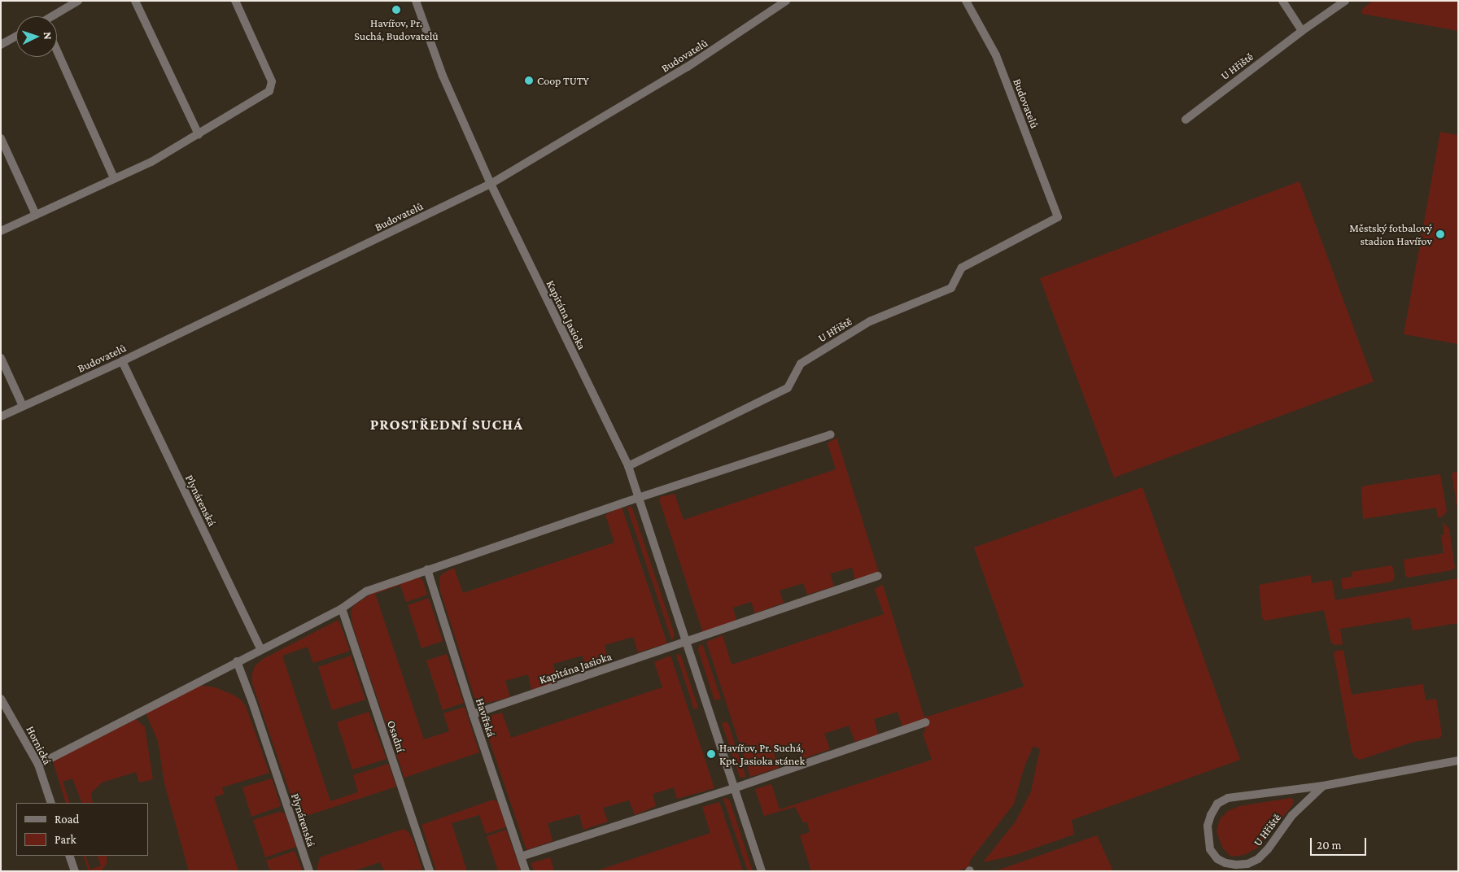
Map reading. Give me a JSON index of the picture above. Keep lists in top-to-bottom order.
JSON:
{
  "streets": {
    "street": [
      "Budovatelů",
      "U Hřiště",
      "Kapitána Jasioka",
      "Plynárenská",
      "Havířská",
      "Osadní",
      "Hornická"
    ]
  },
  "crossings": [
    ["Budovatelů", "U Hřiště"],
    ["Budovatelů", "Kapitána Jasioka"],
    ["Budovatelů", "Plynárenská"],
    ["U Hřiště", "Kapitána Jasioka"],
    ["Kapitána Jasioka", "Havířská"]
  ],
  "districts": ["PROSTŘEDNÍ SUCHÁ"],
  "places": [
    "Havířov, Pr. Suchá, Budovatelů",
    "Coop TUTY",
    "Městský fotbalový stadion Havířov",
    "Havířov, Pr. Suchá, Kpt. Jasioka stánek"
  ],
  "legend": ["Road", "Park"],
  "scale_bar": "20 m",
  "north": "right"
}
